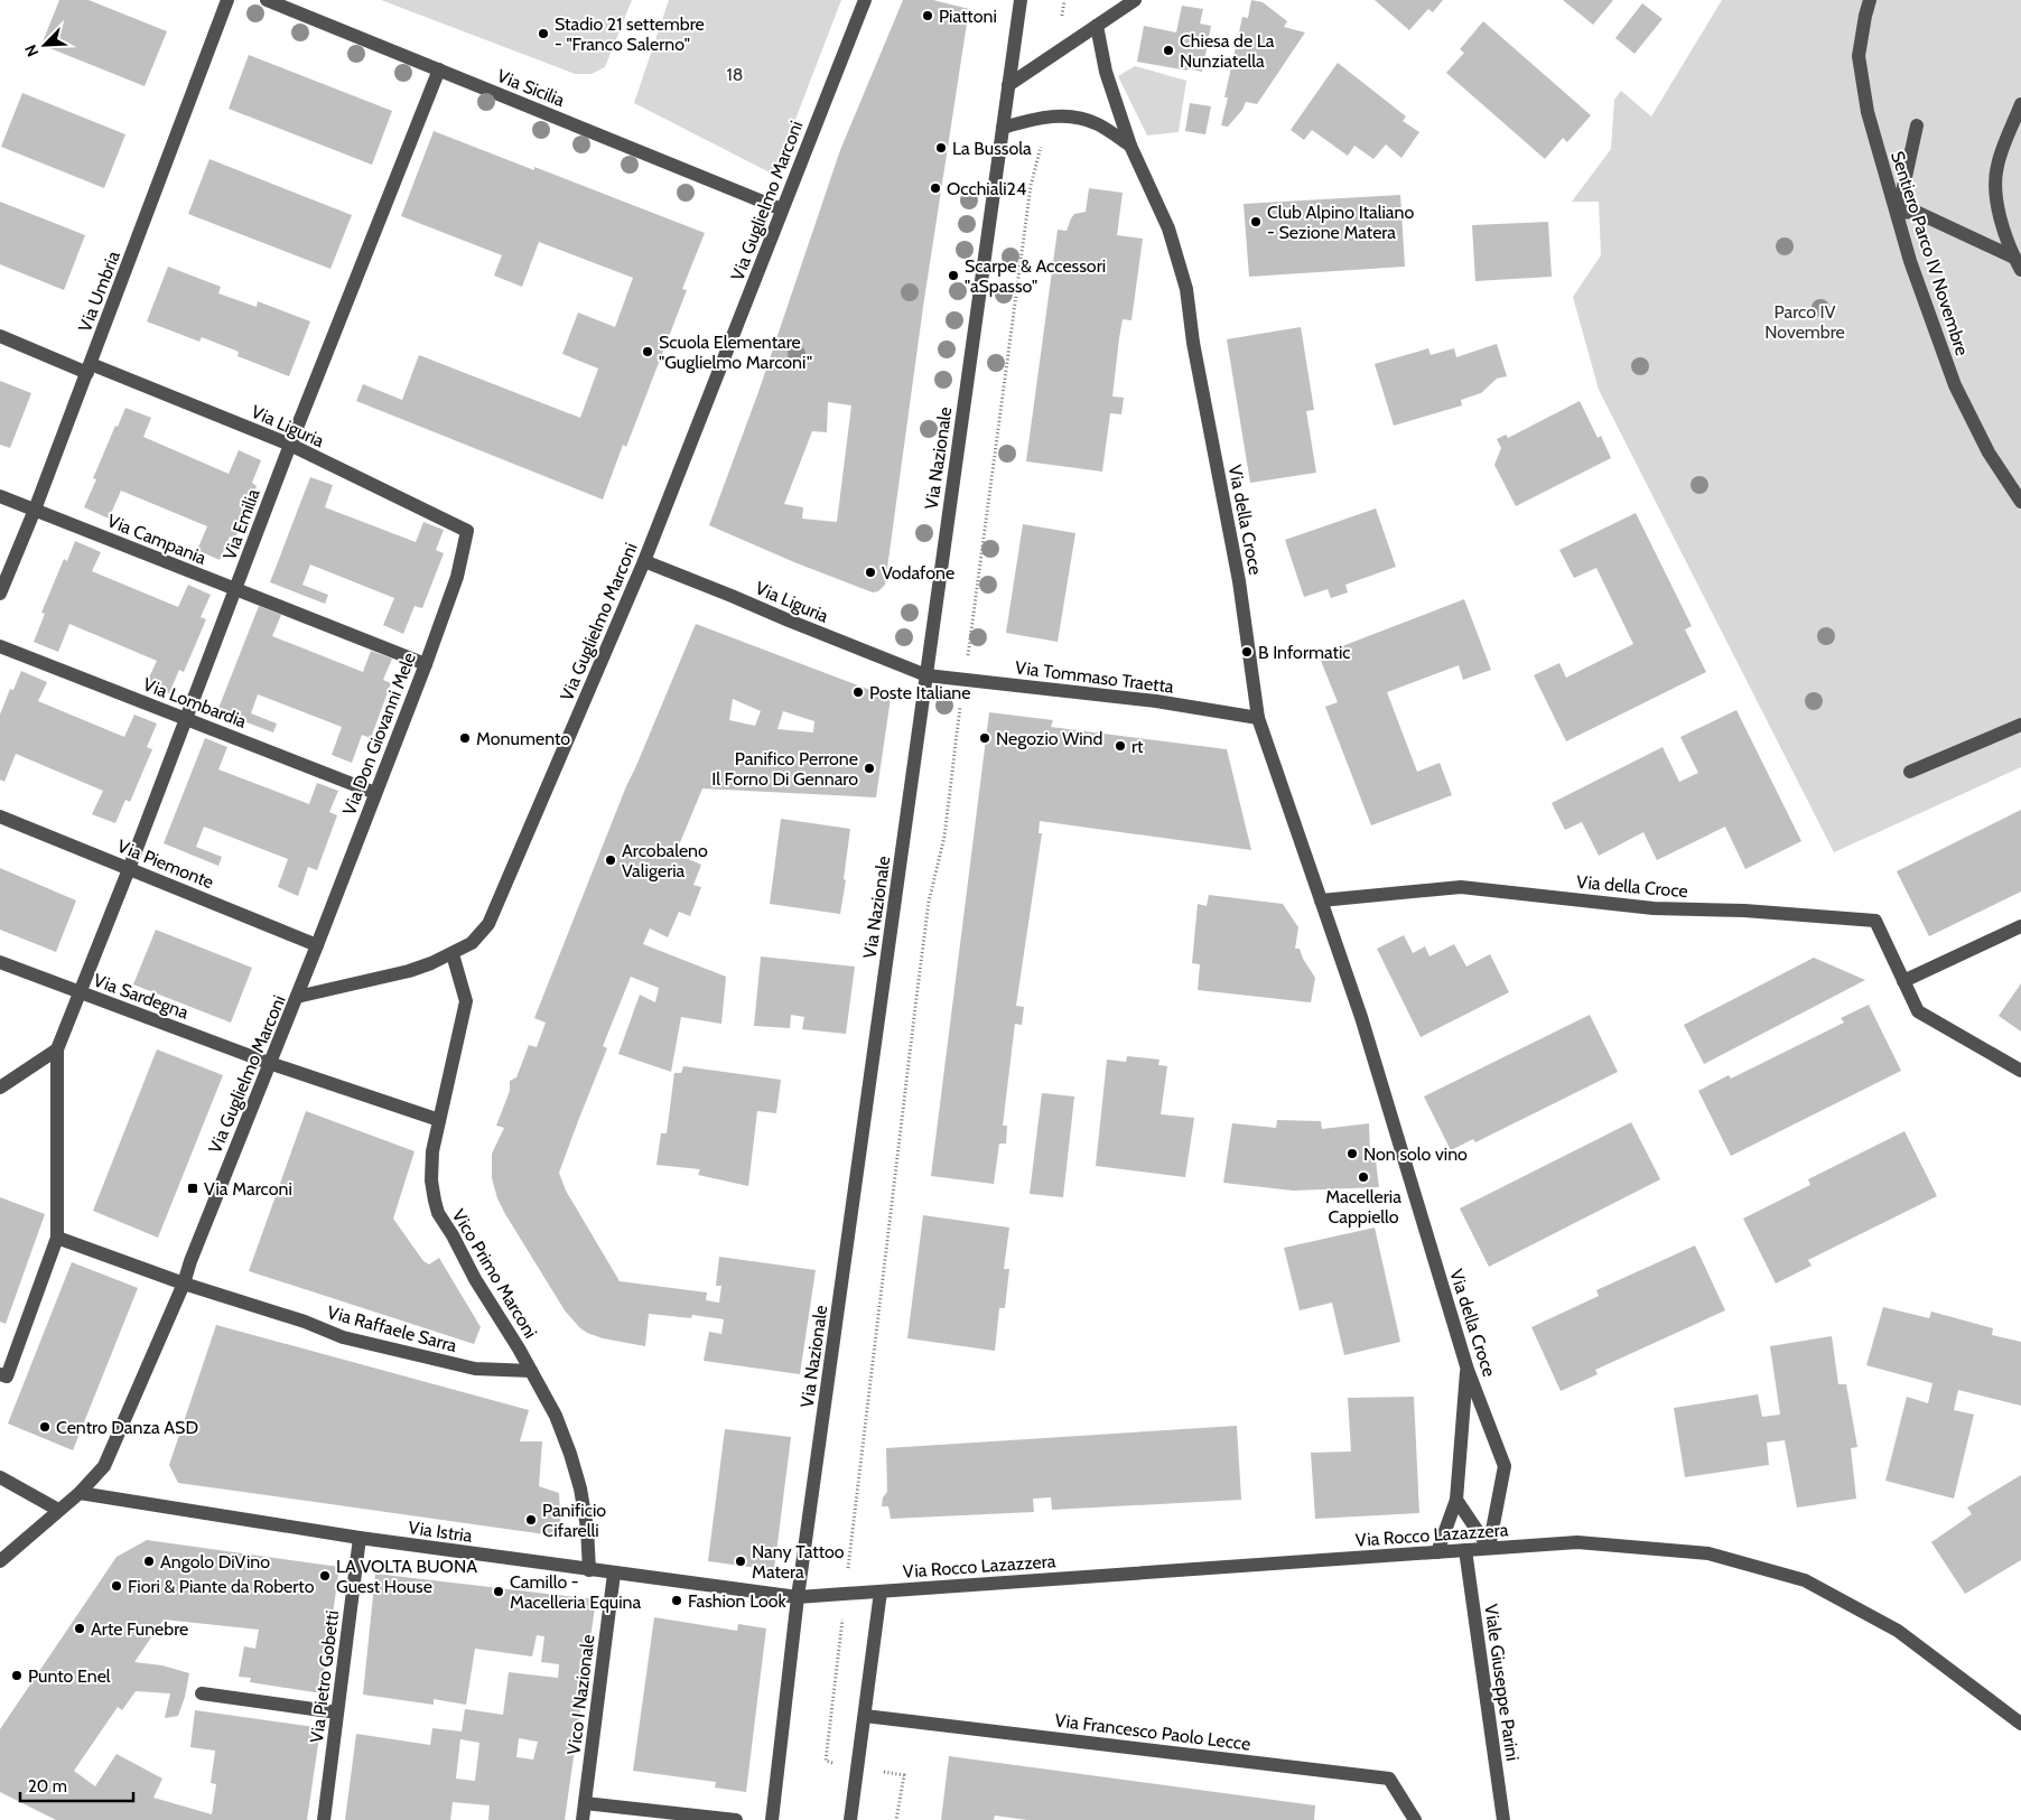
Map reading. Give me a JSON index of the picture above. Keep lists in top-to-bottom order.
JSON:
{
  "streets": {
    "street": [
      "Via Sicilia",
      "Via Guglielmo Marconi",
      "Sentiero Parco IV Novembre",
      "Via Umbria",
      "Via Liguria",
      "Via Nazionale",
      "Via della Croce",
      "Via Emilia",
      "Via Campania",
      "Via Tommaso Traetta",
      "Via Lombardia",
      "Via Don Giovanni Mele",
      "Via Piemonte",
      "Via Sardegna",
      "Vico Primo Marconi",
      "Via Raffaele Sarra",
      "Via Istria",
      "Via Rocco Lazazzera",
      "Via Pietro Gobetti",
      "Viale Giuseppe Parini",
      "Vico I Nazionale",
      "Via Francesco Paolo Lecce"
    ]
  },
  "crossings": [
    ["Via Sicilia", "Via Guglielmo Marconi"],
    ["Via Sicilia", "Via Emilia"],
    ["Via Guglielmo Marconi", "Via Liguria"],
    ["Via Guglielmo Marconi", "Via Don Giovanni Mele"],
    ["Via Guglielmo Marconi", "Via Sardegna"],
    ["Via Guglielmo Marconi", "Vico Primo Marconi"],
    ["Via Guglielmo Marconi", "Via Raffaele Sarra"],
    ["Via Guglielmo Marconi", "Via Istria"],
    ["Via Umbria", "Via Liguria"],
    ["Via Umbria", "Via Campania"],
    ["Via Liguria", "Via Nazionale"],
    ["Via Liguria", "Via Emilia"],
    ["Via Liguria", "Via Tommaso Traetta"],
    ["Via Liguria", "Via Don Giovanni Mele"],
    ["Via Nazionale", "Via Tommaso Traetta"],
    ["Via Nazionale", "Via Istria"],
    ["Via Nazionale", "Via Rocco Lazazzera"],
    ["Via della Croce", "Via Tommaso Traetta"],
    ["Via della Croce", "Via Rocco Lazazzera"],
    ["Via Emilia", "Via Campania"],
    ["Via Emilia", "Via Lombardia"],
    ["Via Emilia", "Via Piemonte"],
    ["Via Emilia", "Via Sardegna"],
    ["Via Campania", "Via Don Giovanni Mele"],
    ["Via Lombardia", "Via Don Giovanni Mele"],
    ["Via Don Giovanni Mele", "Via Piemonte"],
    ["Via Sardegna", "Vico Primo Marconi"],
    ["Vico Primo Marconi", "Via Raffaele Sarra"],
    ["Vico Primo Marconi", "Via Istria"],
    ["Via Istria", "Via Rocco Lazazzera"],
    ["Via Istria", "Via Pietro Gobetti"],
    ["Via Istria", "Vico I Nazionale"],
    ["Via Rocco Lazazzera", "Viale Giuseppe Parini"]
  ],
  "parks": ["18", "Parco IV Novembre"],
  "places": {
    "other": [
      "Piattoni",
      "Stadio 21 settembre - \"Franco Salerno\"",
      "Chiesa de La Nunziatella",
      "La Bussola",
      "Occhiali24",
      "Club Alpino Italiano - Sezione Matera",
      "Scarpe & Accessori \"aSpasso\"",
      "Scuola Elementare \"Guglielmo Marconi\"",
      "Vodafone",
      "B Informatic",
      "Poste Italiane",
      "Monumento",
      "Negozio Wind",
      "rt",
      "Panifico Perrone Il Forno Di Gennaro",
      "Arcobaleno Valigeria",
      "Non solo vino",
      "Macelleria Cappiello",
      "Centro Danza ASD",
      "Panificio Cifarelli",
      "Angolo DiVino",
      "Nany Tattoo Matera",
      "LA VOLTA BUONA Guest House",
      "Fiori & Piante da Roberto",
      "Camillo - Macelleria Equina",
      "Fashion Look",
      "Arte Funebre",
      "Punto Enel"
    ],
    "transit": ["Via Marconi"]
  },
  "scale_bar": "20 m",
  "north": "bottom left"
}
